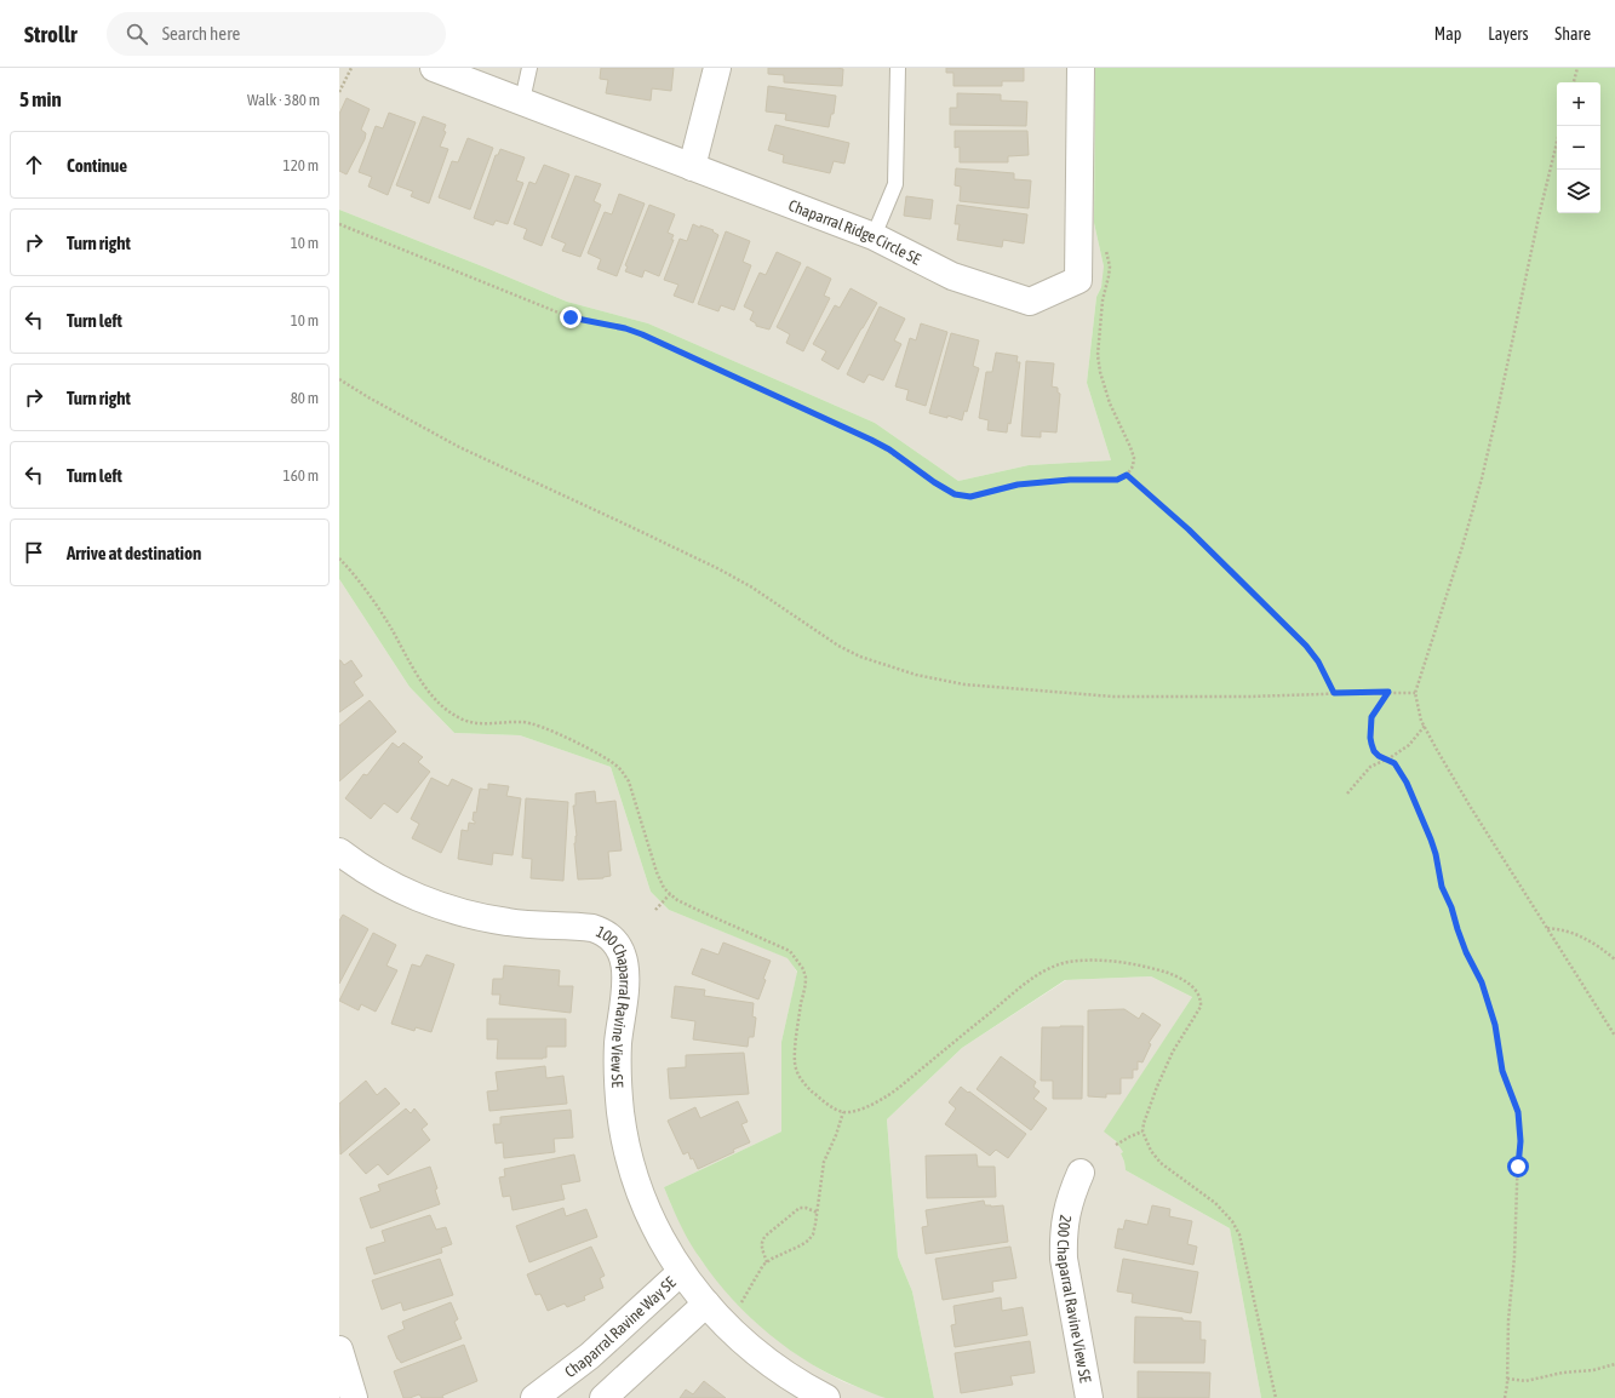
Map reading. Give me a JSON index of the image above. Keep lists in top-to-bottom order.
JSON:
{
  "streets": {
    "street": [
      "Chaparral Ridge Circle SE",
      "100 Chaparral Ravine View SE",
      "200 Chaparral Ravine View SE",
      "Chaparral Ravine Way SE"
    ]
  },
  "crossings": [
    ["100 Chaparral Ravine View SE", "Chaparral Ravine Way SE"]
  ],
  "page": {
    "header": "Strollr",
    "search": "Search here",
    "nav": ["Map", "Layers", "Share"],
    "heading": ["5 min", "Walk · 380 m"],
    "map_buttons": ["+", "−"],
    "list": [
      ["Continue", "120 m"],
      ["Turn right", "10 m"],
      ["Turn left", "10 m"],
      ["Turn right", "80 m"],
      ["Turn left", "160 m"],
      "Arrive at destination"
    ]
  }
}
